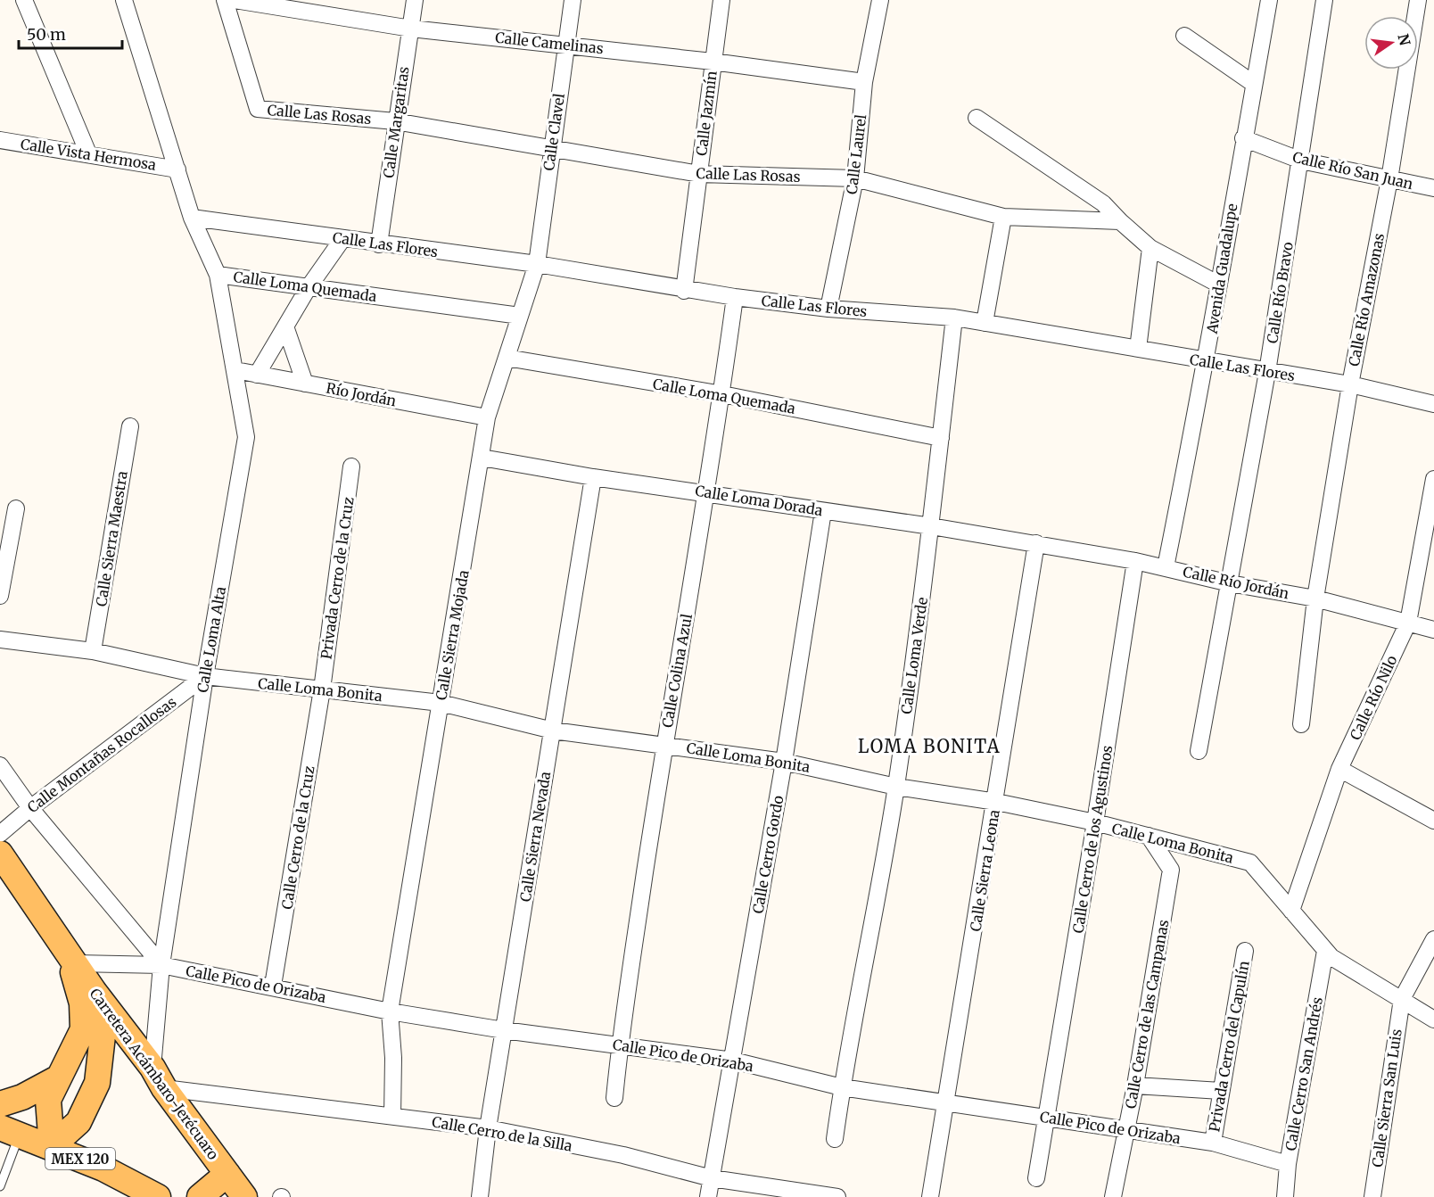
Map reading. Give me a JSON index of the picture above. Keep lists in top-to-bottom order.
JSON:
{
  "streets": {
    "main road": ["Carretera Acámbaro-Jerécuaro", "MEX 120"],
    "street": [
      "Calle Camelinas",
      "Calle Jazmín",
      "Calle Las Rosas",
      "Calle Margaritas",
      "Calle Clavel",
      "Calle Vista Hermosa",
      "Calle Laurel",
      "Calle Río San Juan",
      "Calle Las Flores",
      "Avenida Guadalupe",
      "Calle Loma Quemada",
      "Calle Río Bravo",
      "Calle Río Amazonas",
      "Río Jordán",
      "Calle Loma Dorada",
      "Calle Sierra Maestra",
      "Privada Cerro de la Cruz",
      "Calle Río Jordán",
      "Calle Sierra Mojada",
      "Calle Loma Alta",
      "Calle Loma Verde",
      "Calle Colina Azul",
      "Calle Loma Bonita",
      "Calle Río Nilo",
      "Calle Montañas Rocallosas",
      "Calle Sierra Nevada",
      "Calle Cerro de la Cruz",
      "Calle Cerro de los Agustinos",
      "Calle Cerro Gordo",
      "Calle Sierra Leona",
      "Calle Pico de Orizaba",
      "Calle Cerro de las Campanas",
      "Privada Cerro del Capulín",
      "Calle Cerro San Andrés",
      "Calle Sierra San Luis",
      "Calle Cerro de la Silla"
    ]
  },
  "crossings": [
    ["Calle Camelinas", "Calle Jazmín"],
    ["Calle Camelinas", "Calle Margaritas"],
    ["Calle Camelinas", "Calle Clavel"],
    ["Calle Camelinas", "Calle Laurel"],
    ["Calle Jazmín", "Calle Las Rosas"],
    ["Calle Jazmín", "Calle Las Flores"],
    ["Calle Las Rosas", "Calle Margaritas"],
    ["Calle Las Rosas", "Calle Clavel"],
    ["Calle Las Rosas", "Calle Laurel"],
    ["Calle Margaritas", "Calle Las Flores"],
    ["Calle Clavel", "Calle Las Flores"],
    ["Calle Clavel", "Calle Sierra Mojada"],
    ["Calle Laurel", "Calle Las Flores"],
    ["Calle Río San Juan", "Avenida Guadalupe"],
    ["Calle Río San Juan", "Calle Río Bravo"],
    ["Calle Río San Juan", "Calle Río Amazonas"],
    ["Calle Las Flores", "Avenida Guadalupe"],
    ["Calle Las Flores", "Calle Río Bravo"],
    ["Calle Las Flores", "Calle Río Amazonas"],
    ["Calle Las Flores", "Calle Sierra Mojada"],
    ["Calle Las Flores", "Calle Loma Alta"],
    ["Calle Las Flores", "Calle Loma Verde"],
    ["Calle Las Flores", "Calle Colina Azul"],
    ["Avenida Guadalupe", "Calle Río Jordán"],
    ["Calle Loma Quemada", "Calle Sierra Mojada"],
    ["Calle Loma Quemada", "Calle Loma Alta"],
    ["Calle Loma Quemada", "Calle Loma Verde"],
    ["Calle Loma Quemada", "Calle Colina Azul"],
    ["Calle Río Bravo", "Calle Río Jordán"],
    ["Calle Río Amazonas", "Calle Río Jordán"],
    ["Río Jordán", "Calle Sierra Mojada"],
    ["Río Jordán", "Calle Loma Alta"],
    ["Calle Loma Dorada", "Calle Río Jordán"],
    ["Calle Loma Dorada", "Calle Sierra Mojada"],
    ["Calle Loma Dorada", "Calle Loma Verde"],
    ["Calle Loma Dorada", "Calle Colina Azul"],
    ["Calle Loma Dorada", "Calle Sierra Nevada"],
    ["Calle Loma Dorada", "Calle Cerro Gordo"],
    ["Calle Loma Dorada", "Calle Sierra Leona"],
    ["Calle Sierra Maestra", "Calle Loma Bonita"],
    ["Privada Cerro de la Cruz", "Calle Loma Bonita"],
    ["Privada Cerro de la Cruz", "Calle Cerro de la Cruz"],
    ["Calle Río Jordán", "Calle Río Nilo"],
    ["Calle Río Jordán", "Calle Cerro de los Agustinos"],
    ["Calle Río Jordán", "Calle Sierra Leona"],
    ["Calle Sierra Mojada", "Calle Loma Bonita"],
    ["Calle Sierra Mojada", "Calle Pico de Orizaba"],
    ["Calle Sierra Mojada", "Calle Cerro de la Silla"],
    ["Calle Loma Alta", "Calle Loma Bonita"],
    ["Calle Loma Alta", "Calle Montañas Rocallosas"],
    ["Calle Loma Alta", "Calle Pico de Orizaba"],
    ["Calle Loma Alta", "Carretera Acámbaro-Jerécuaro"],
    ["Calle Loma Alta", "Calle Cerro de la Silla"],
    ["Calle Loma Verde", "Calle Loma Bonita"],
    ["Calle Loma Verde", "Calle Pico de Orizaba"],
    ["Calle Colina Azul", "Calle Loma Bonita"],
    ["Calle Colina Azul", "Calle Pico de Orizaba"],
    ["Calle Loma Bonita", "Calle Río Nilo"],
    ["Calle Loma Bonita", "Calle Montañas Rocallosas"],
    ["Calle Loma Bonita", "Calle Sierra Nevada"],
    ["Calle Loma Bonita", "Calle Cerro de la Cruz"],
    ["Calle Loma Bonita", "Calle Cerro de los Agustinos"],
    ["Calle Loma Bonita", "Calle Cerro Gordo"],
    ["Calle Loma Bonita", "Calle Sierra Leona"],
    ["Calle Loma Bonita", "Calle Cerro de las Campanas"],
    ["Calle Loma Bonita", "Calle Cerro San Andrés"],
    ["Calle Loma Bonita", "Calle Sierra San Luis"],
    ["Calle Sierra Nevada", "Calle Pico de Orizaba"],
    ["Calle Sierra Nevada", "Calle Cerro de la Silla"],
    ["Calle Cerro de la Cruz", "Calle Pico de Orizaba"],
    ["Calle Cerro de los Agustinos", "Calle Pico de Orizaba"],
    ["Calle Cerro Gordo", "Calle Pico de Orizaba"],
    ["Calle Cerro Gordo", "Calle Cerro de la Silla"],
    ["Calle Sierra Leona", "Calle Pico de Orizaba"],
    ["Calle Pico de Orizaba", "Calle Cerro de las Campanas"],
    ["Calle Pico de Orizaba", "Privada Cerro del Capulín"],
    ["Calle Pico de Orizaba", "Carretera Acámbaro-Jerécuaro"],
    ["Calle Pico de Orizaba", "Calle Cerro San Andrés"],
    ["Carretera Acámbaro-Jerécuaro", "Calle Cerro de la Silla"]
  ],
  "districts": ["LOMA BONITA"],
  "scale_bar": "50 m",
  "north": "right"
}
